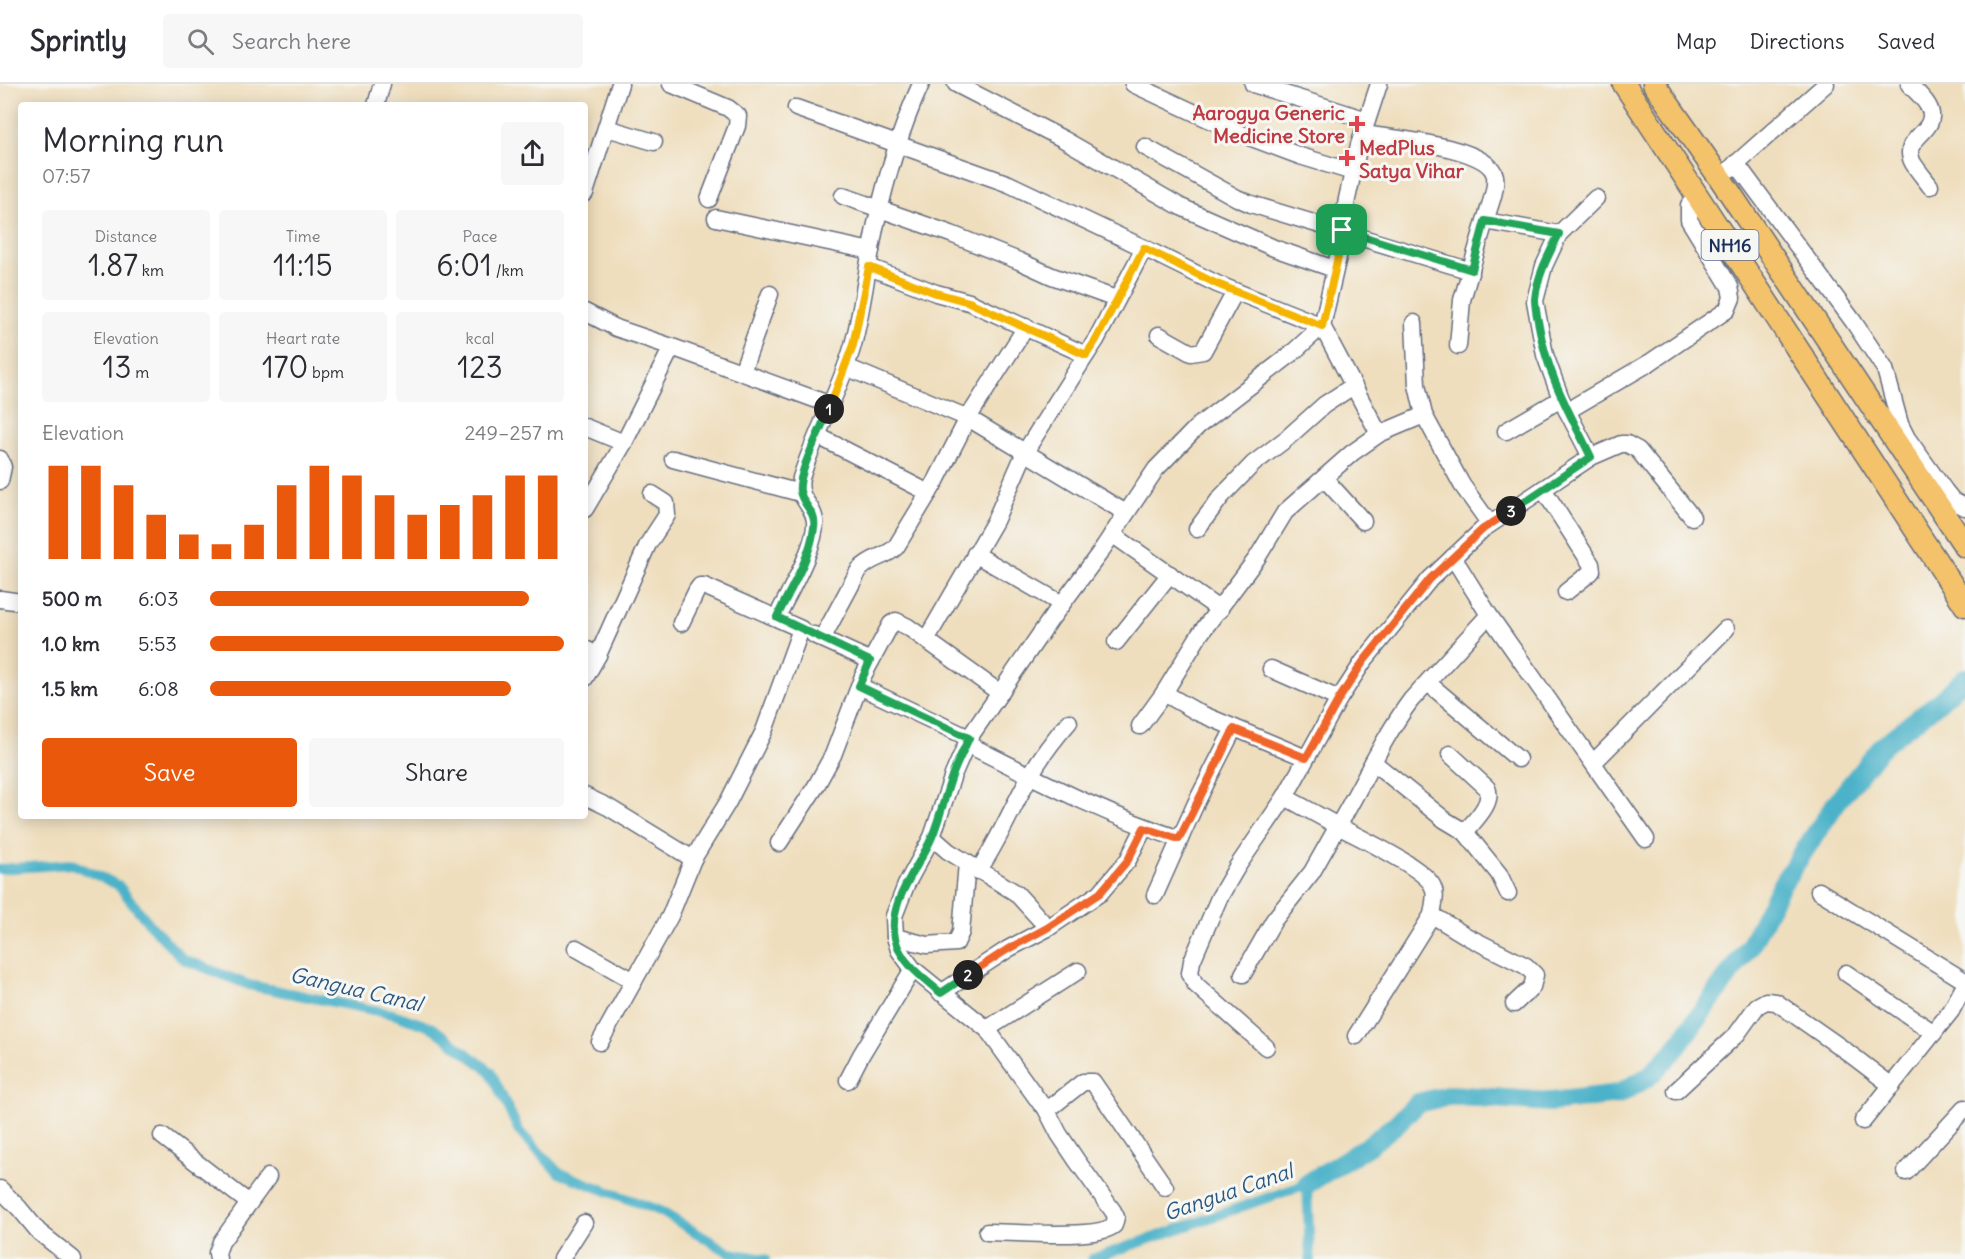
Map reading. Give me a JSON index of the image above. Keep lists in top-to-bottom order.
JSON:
{
  "streets": {
    "highway": ["NH16"]
  },
  "water": ["Gangua Canal"],
  "places": {
    "health": ["Aarogya Generic Medicine Store", "MedPlus Satya Vihar"]
  },
  "page": {
    "header": "Sprintly",
    "search": "Search here",
    "nav": ["Map", "Directions", "Saved"],
    "heading": ["Morning run", "07:57"],
    "stats": [
      ["Distance", "1.87 km"],
      ["Time", "11:15"],
      ["Pace", "6:01 /km"],
      ["Elevation", "13 m"],
      ["Heart rate", "170 bpm"],
      ["kcal", "123"]
    ],
    "pins": ["1", "3", "2"],
    "chart": ["Elevation", "249–257 m"],
    "list": [
      {
        "name": "500 m",
        "note": "6:03"
      },
      {
        "name": "1.0 km",
        "note": "5:53"
      },
      {
        "name": "1.5 km",
        "note": "6:08"
      }
    ],
    "buttons": ["Save", "Share"]
  }
}
